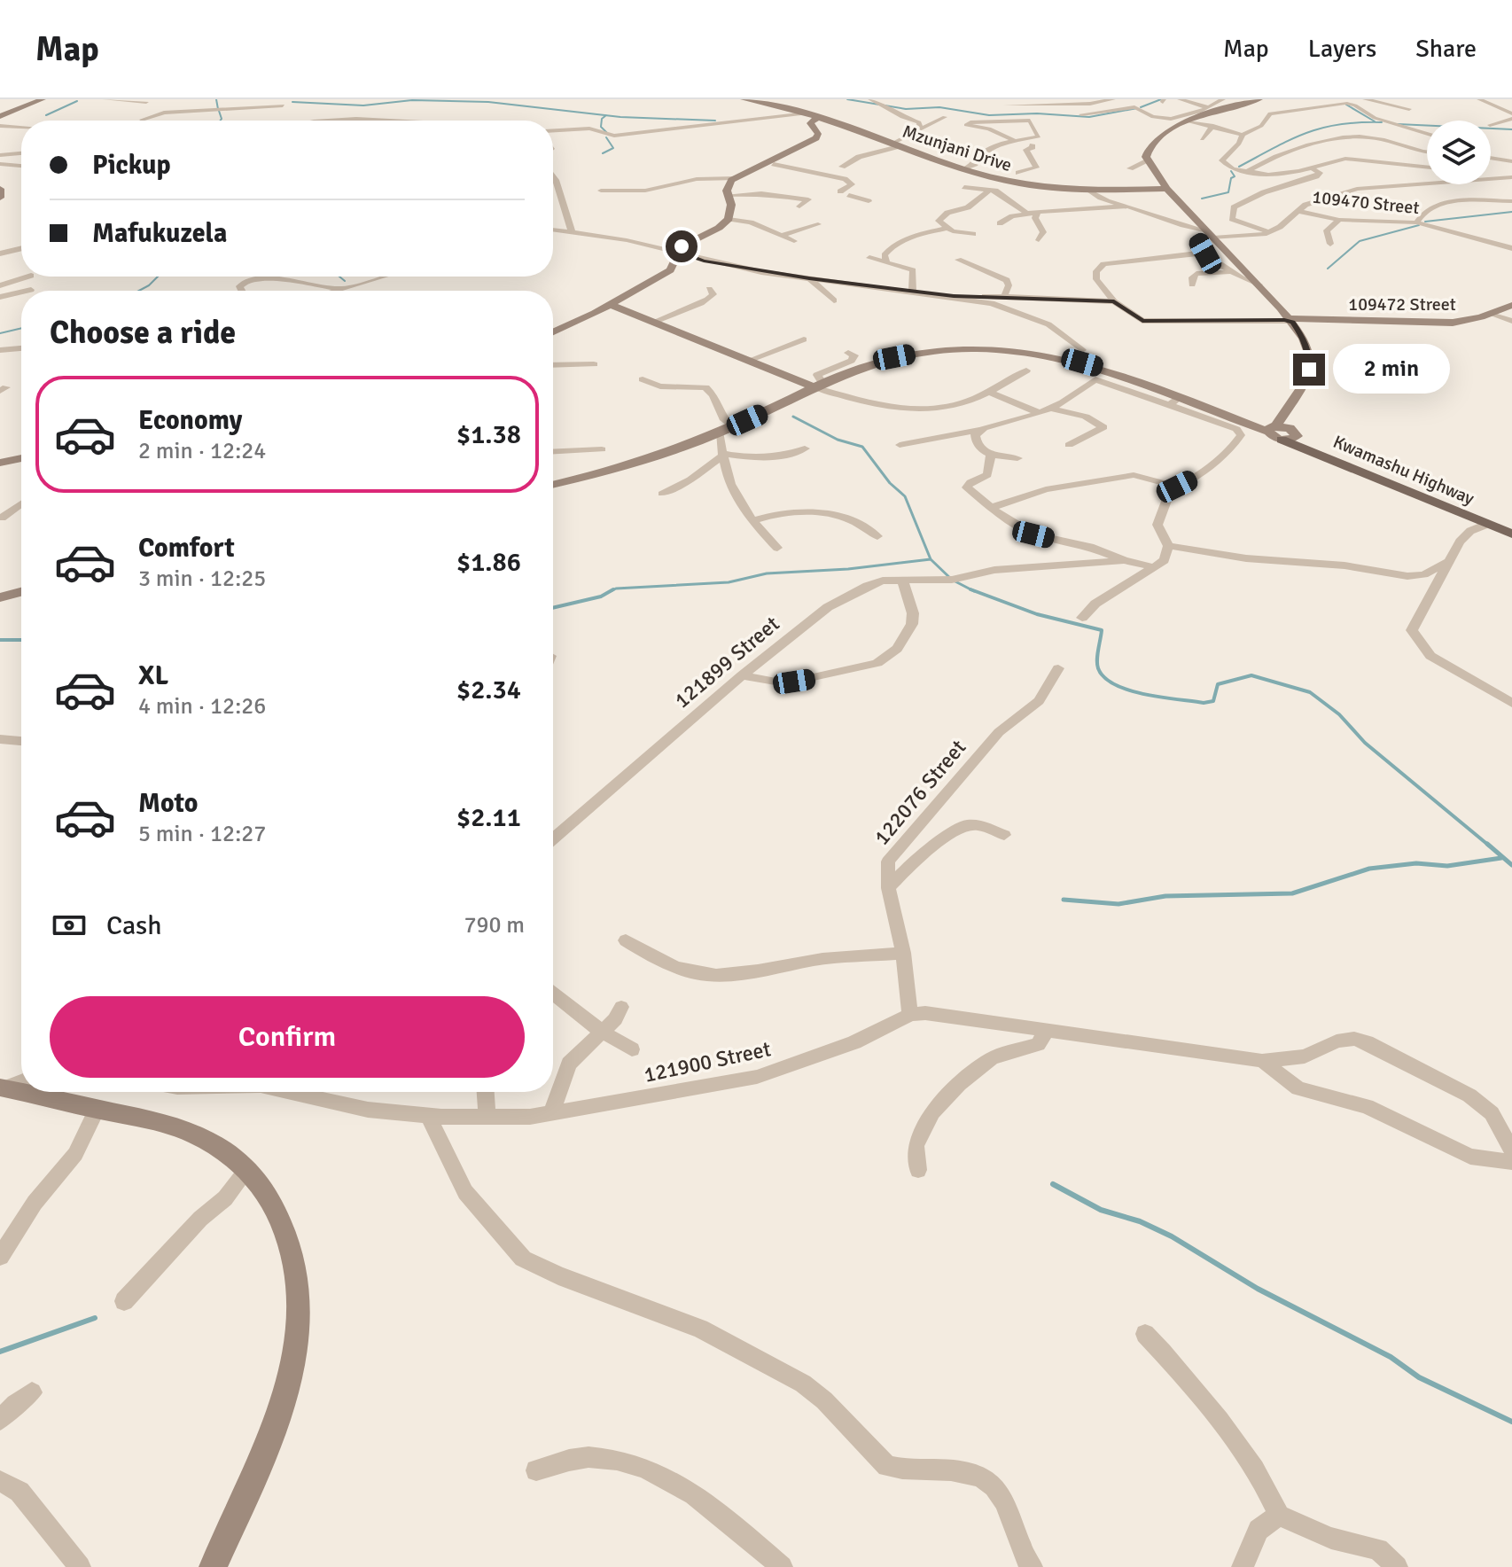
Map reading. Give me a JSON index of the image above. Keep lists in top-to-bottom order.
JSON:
{
  "streets": {
    "main road": ["Mzunjani Drive", "109472 Street", "Kwamashu Highway"],
    "street": [
      "109470 Street",
      "121899 Street",
      "122076 Street",
      "121900 Street"
    ]
  },
  "crossings": [
    ["122076 Street", "121900 Street"]
  ],
  "page": {
    "header": "Map",
    "nav": ["Map", "Layers", "Share"],
    "banner": ["Pickup", "Mafukuzela"],
    "heading": "Choose a ride",
    "bubble": "2 min",
    "list": [
      {
        "name": "Economy",
        "note": "2 min · 12:24",
        "value": "$1.38"
      },
      {
        "name": "Comfort",
        "note": "3 min · 12:25",
        "value": "$1.86"
      },
      {
        "name": "XL",
        "note": "4 min · 12:26",
        "value": "$2.34"
      },
      {
        "name": "Moto",
        "note": "5 min · 12:27",
        "value": "$2.11"
      }
    ],
    "pay": ["Cash", "790 m"],
    "buttons": "Confirm"
  }
}
